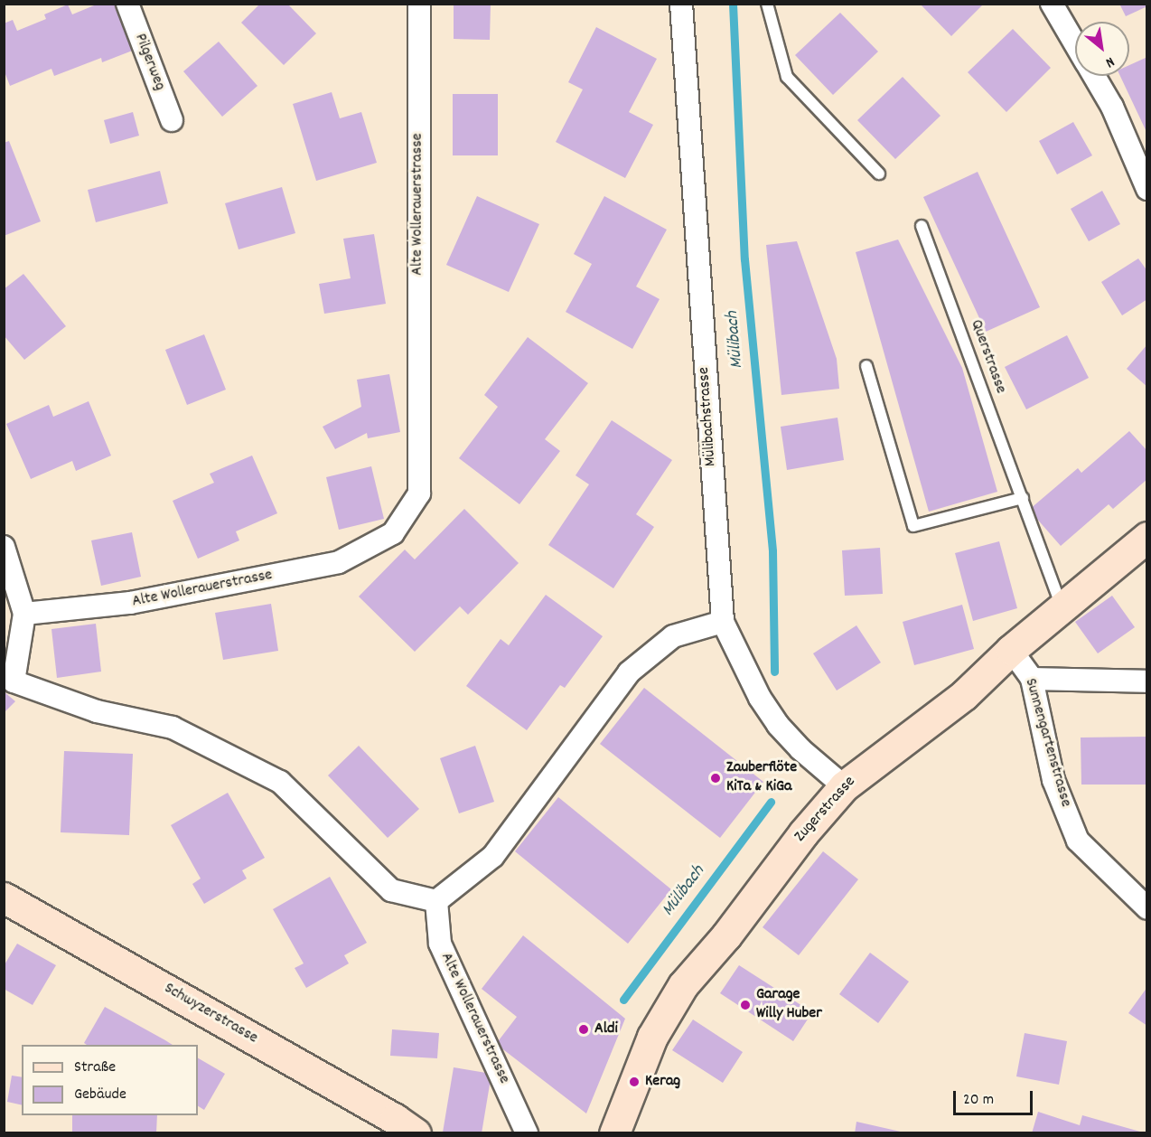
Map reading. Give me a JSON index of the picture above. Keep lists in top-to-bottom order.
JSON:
{
  "streets": {
    "main road": ["Zugerstrasse", "Schwyzerstrasse"],
    "street": [
      "Pilgerweg",
      "Alte Wollerauerstrasse",
      "Mülibachstrasse",
      "Sunnengartenstrasse"
    ],
    "lane": ["Querstrasse"]
  },
  "crossings": [
    ["Querstrasse", "Zugerstrasse"],
    ["Mülibachstrasse", "Zugerstrasse"],
    ["Sunnengartenstrasse", "Zugerstrasse"]
  ],
  "water": ["Mülibach"],
  "places": [
    "Zauberflöte KiTa & KiGa",
    "Garage Willy Huber",
    "Aldi",
    "Kerag"
  ],
  "legend": ["Straße", "Gebäude"],
  "scale_bar": "20 m",
  "north": "bottom right"
}
